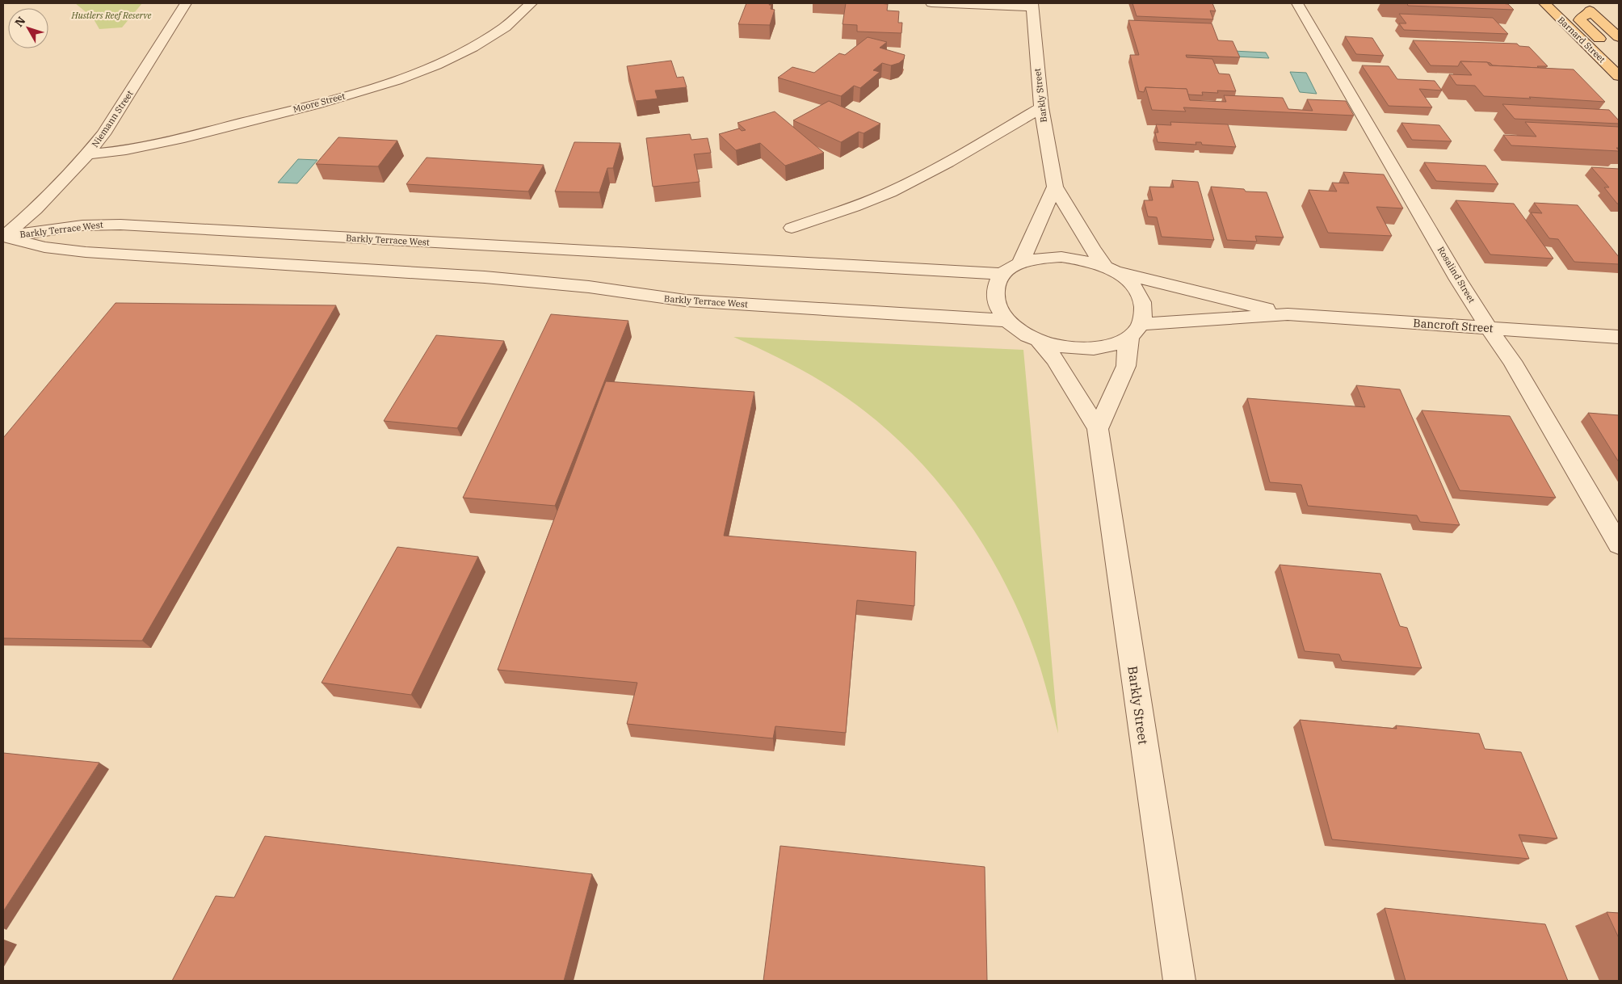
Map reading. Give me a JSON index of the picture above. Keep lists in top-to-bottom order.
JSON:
{
  "streets": {
    "main road": ["Barnard Street"],
    "street": [
      "Barkly Street",
      "Moore Street",
      "Niemann Street",
      "Barkly Terrace West",
      "Rosalind Street",
      "Bancroft Street"
    ]
  },
  "crossings": [
    ["Barkly Street", "Barkly Terrace West"],
    ["Barkly Street", "Bancroft Street"],
    ["Moore Street", "Niemann Street"],
    ["Niemann Street", "Barkly Terrace West"],
    ["Barkly Terrace West", "Bancroft Street"],
    ["Rosalind Street", "Bancroft Street"]
  ],
  "parks": ["Hustlers Reef Reserve"],
  "north": "top left"
}
